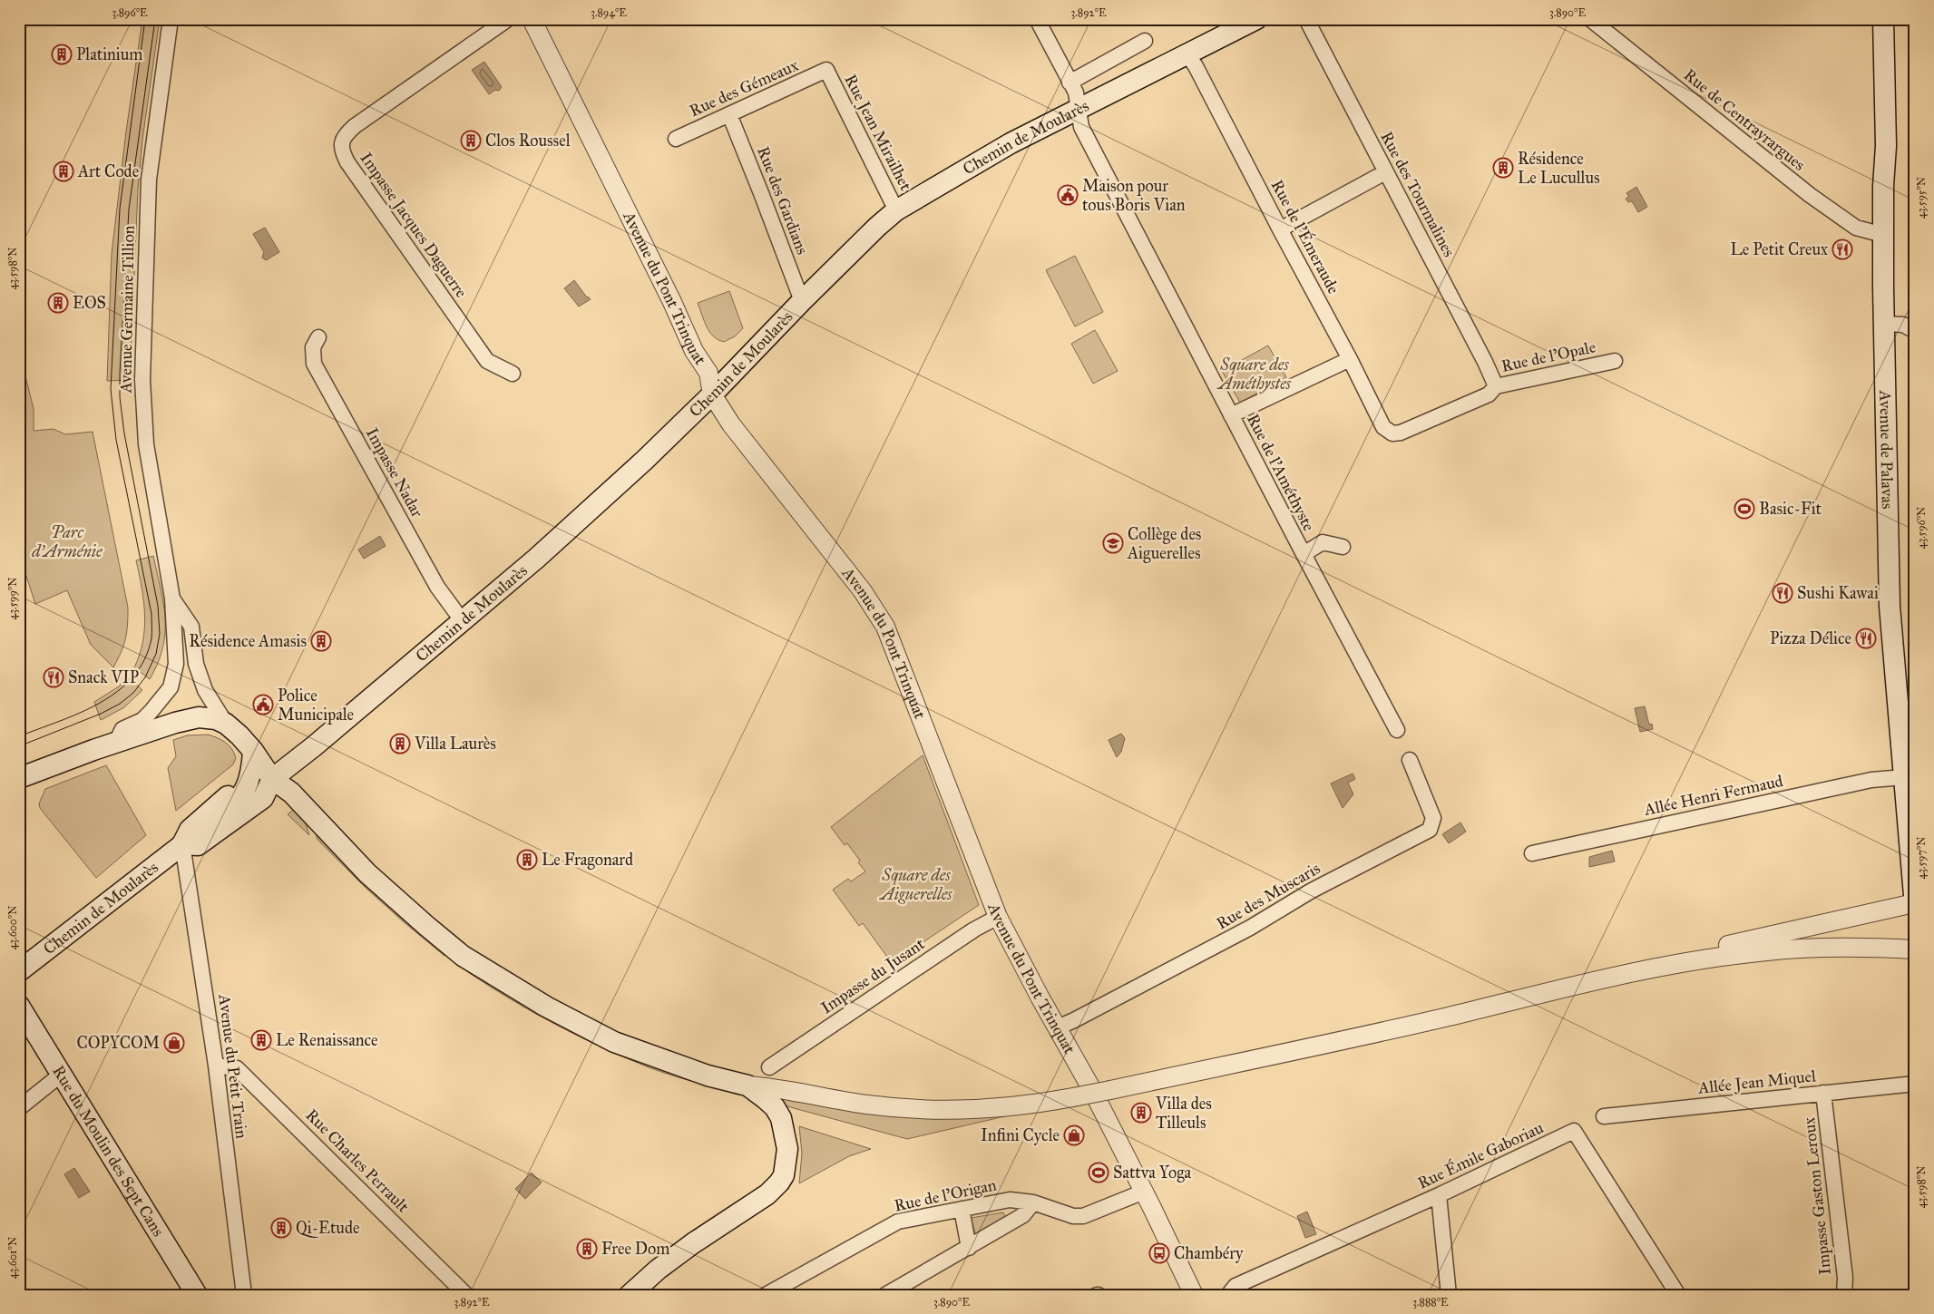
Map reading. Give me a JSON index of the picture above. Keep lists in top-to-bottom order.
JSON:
{
  "streets": {
    "main road": ["Chemin de Moularès", "Avenue de Palavas", "Rue du Moulin des Sept Cans"],
    "street": [
      "Rue des Gémeaux",
      "Rue de Centrayrargues",
      "Rue Jean Mirailhet",
      "Rue des Tourmalines",
      "Rue des Gardians",
      "Impasse Jacques Daguerre",
      "Rue de l'Émeraude",
      "Avenue du Pont Trinquat",
      "Avenue Germaine Tillion",
      "Rue de l'Opale",
      "Impasse Nadar",
      "Rue de l'Améthyste",
      "Allée Henri Fermaud",
      "Rue des Muscaris",
      "Impasse du Jusant",
      "Avenue du Petit Train",
      "Allée Jean Miquel",
      "Rue Émile Gaboriau",
      "Rue Charles Perrault",
      "Rue de l'Origan",
      "Impasse Gaston Leroux"
    ]
  },
  "crossings": [
    ["Rue des Gémeaux", "Rue Jean Mirailhet"],
    ["Rue des Gémeaux", "Rue des Gardians"],
    ["Rue de Centrayrargues", "Avenue de Palavas"],
    ["Rue Jean Mirailhet", "Chemin de Moularès"],
    ["Chemin de Moularès", "Rue des Gardians"],
    ["Chemin de Moularès", "Rue de l'Émeraude"],
    ["Chemin de Moularès", "Avenue du Pont Trinquat"],
    ["Chemin de Moularès", "Impasse Nadar"],
    ["Chemin de Moularès", "Rue de l'Améthyste"],
    ["Chemin de Moularès", "Avenue du Petit Train"],
    ["Rue des Tourmalines", "Rue de l'Opale"],
    ["Rue de l'Émeraude", "Rue de l'Opale"],
    ["Avenue du Pont Trinquat", "Rue des Muscaris"],
    ["Avenue du Pont Trinquat", "Impasse du Jusant"],
    ["Avenue du Pont Trinquat", "Rue de l'Origan"],
    ["Avenue de Palavas", "Allée Henri Fermaud"],
    ["Avenue du Petit Train", "Rue Charles Perrault"],
    ["Allée Jean Miquel", "Impasse Gaston Leroux"]
  ],
  "parks": ["Square des Améthystes", "Parc d'Arménie", "Square des Aiguerelles"],
  "places": {
    "building": [
      "Platinium",
      "Clos Roussel",
      "Résidence Le Lucullus",
      "Art Code",
      "EOS",
      "Résidence Amasis",
      "Villa Laurès",
      "Le Fragonard",
      "Le Renaissance",
      "Villa des Tilleuls",
      "Qi-Etude",
      "Free Dom"
    ],
    "public building": ["Maison pour tous Boris Vian", "Police Municipale"],
    "restaurant": [
      "Le Petit Creux",
      "Sushi Kawai",
      "Pizza Délice",
      "Snack VIP"
    ],
    "sports": ["Basic-Fit", "Sattva Yoga"],
    "school or university": ["Collège des Aiguerelles"],
    "shop": ["COPYCOM", "Infini Cycle"],
    "bus stop": ["Chambéry"]
  },
  "coordinates": [
    "3.896°E",
    "3.894°E",
    "3.892°E",
    "3.890°E",
    "43.595°N",
    "43.598°N",
    "43.596°N",
    "43.599°N",
    "43.597°N",
    "43.600°N",
    "43.601°N",
    "3.888°E"
  ]
}
